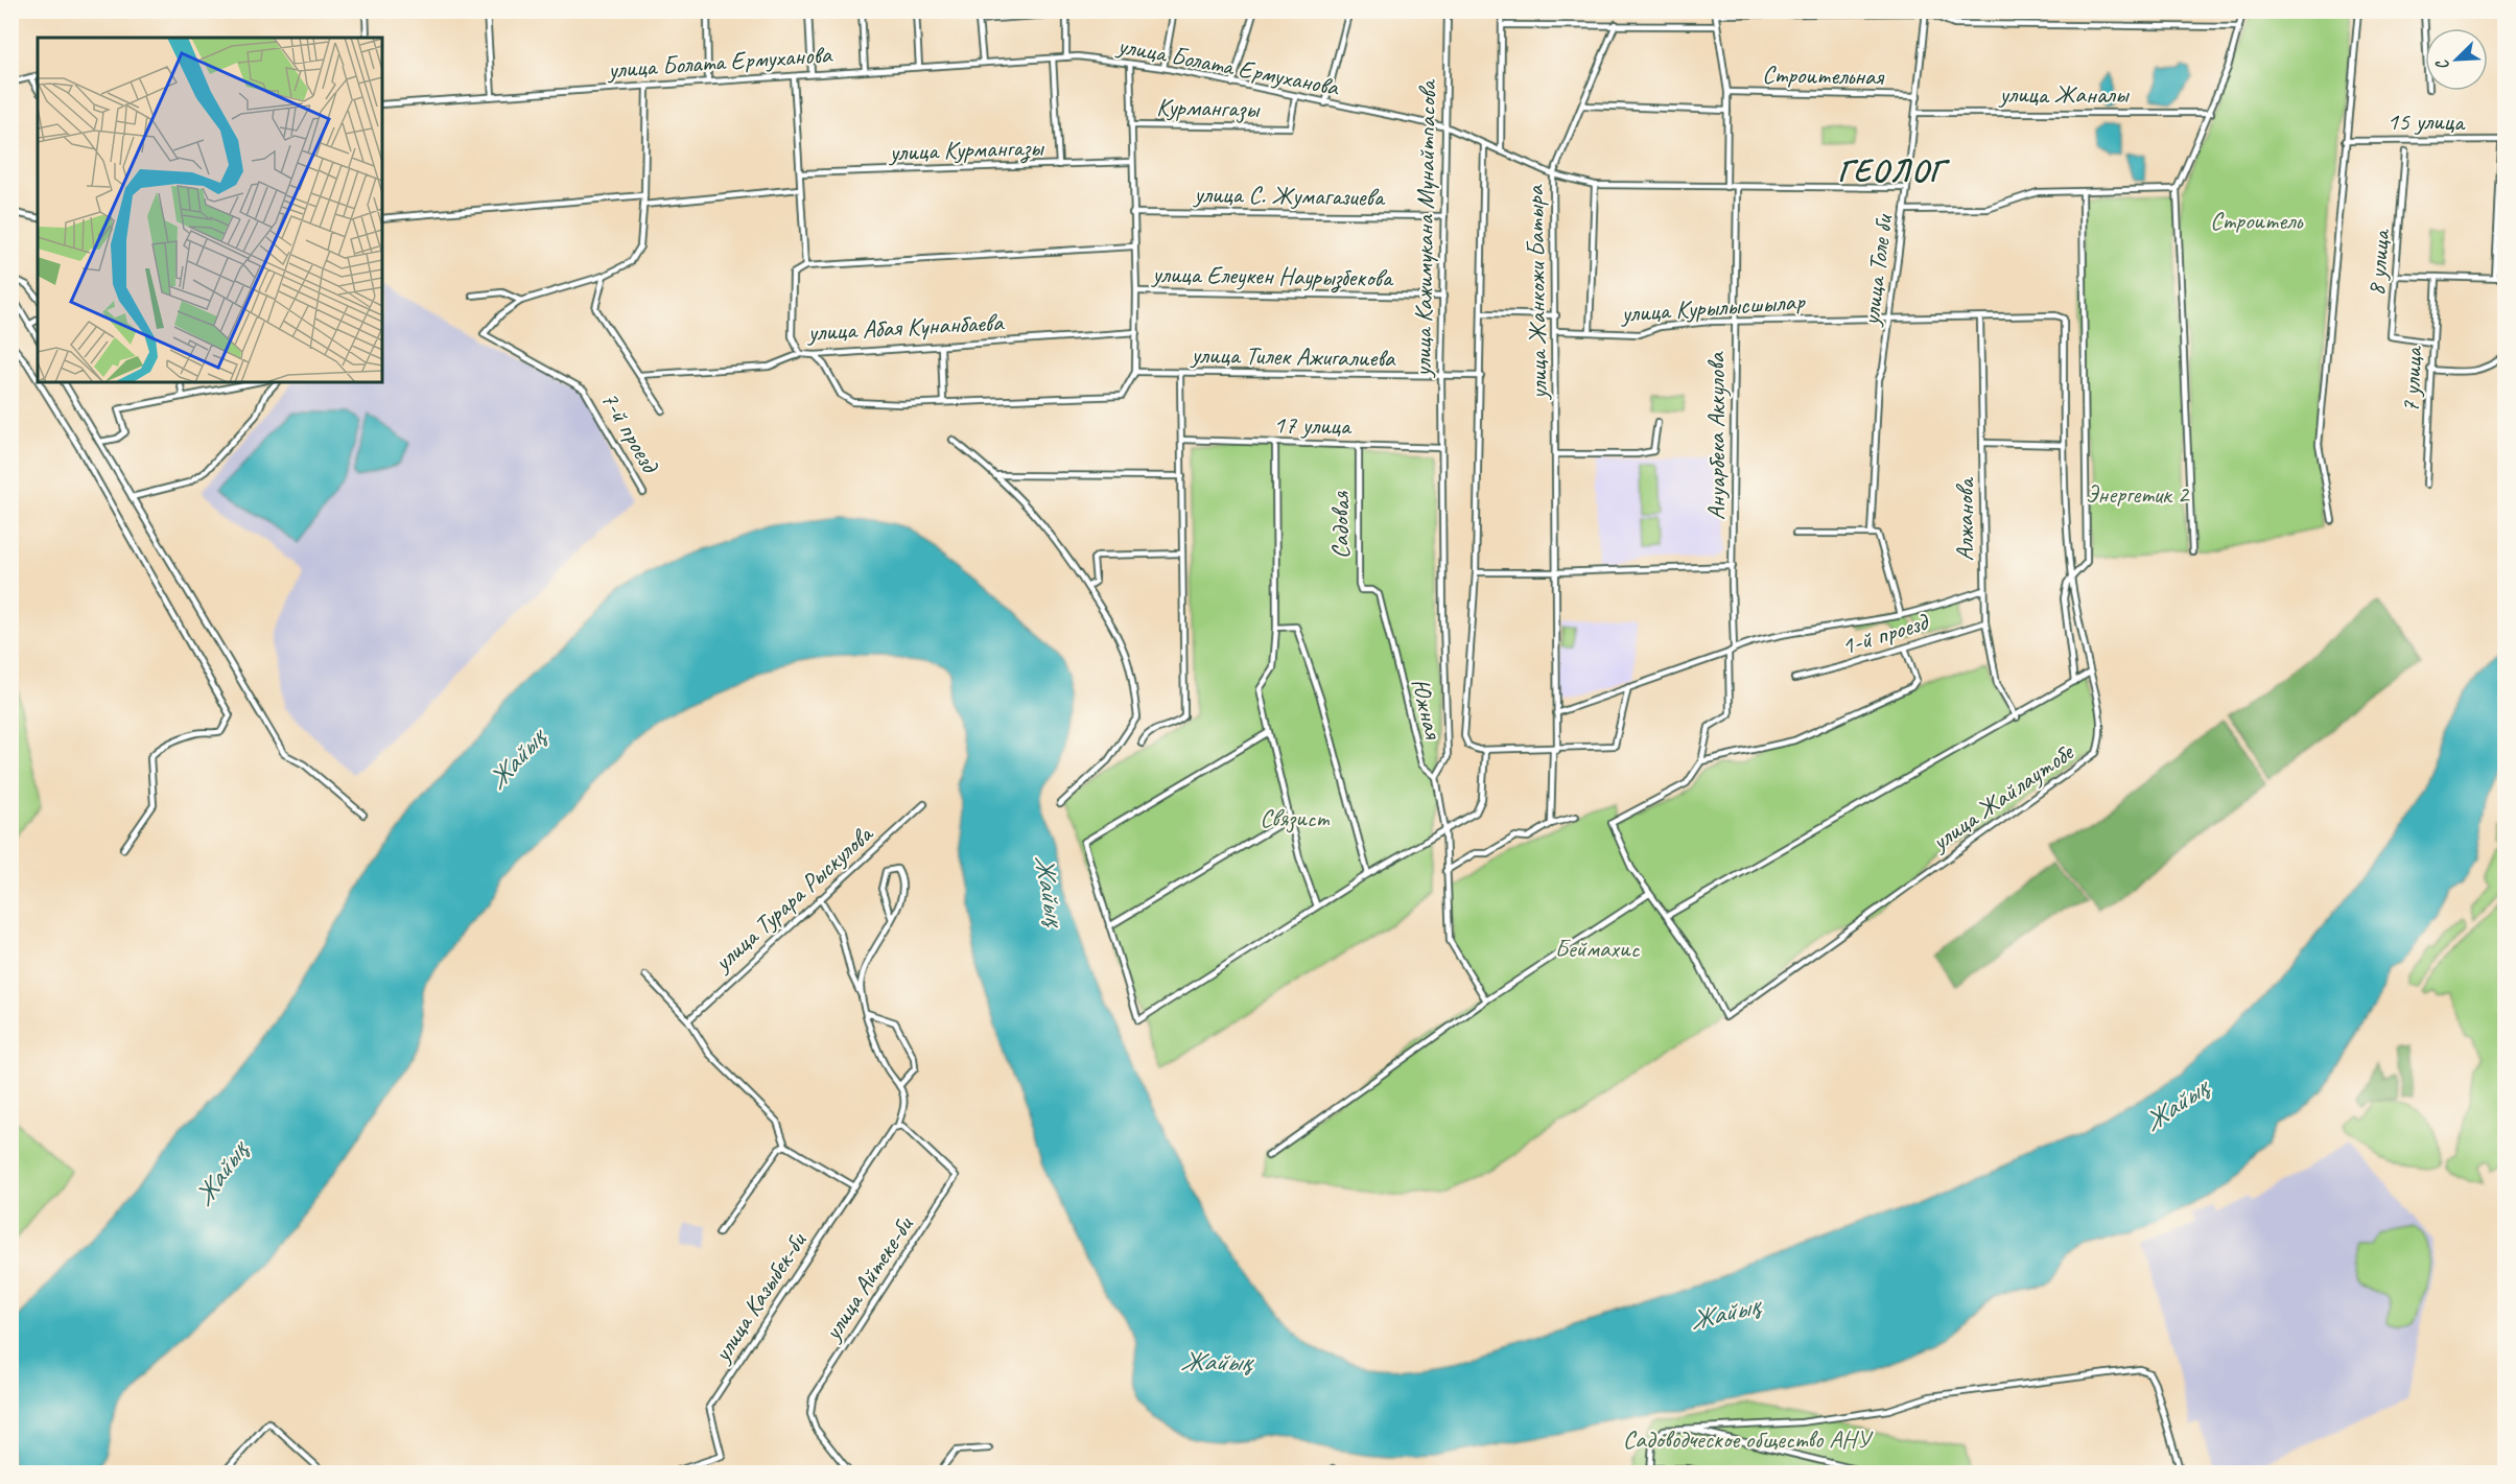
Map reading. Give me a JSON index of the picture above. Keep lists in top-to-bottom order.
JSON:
{
  "streets": {
    "street": [
      "улица Болата Ермуханова",
      "Строительная",
      "улица Жаналы",
      "Курмангазы",
      "15 улица",
      "улица Курмангазы",
      "улица С. Жумагазиева",
      "улица Кажимукана Мунайтпасова",
      "8 улица",
      "улица Толе би",
      "улица Елеукен Наурызбекова",
      "улица Жанкожи Батыра",
      "улица Курылысшылар",
      "улица Абая Кунанбаева",
      "улица Тилек Ажигалиева",
      "7 улица",
      "17 улица",
      "7-й проезд",
      "Ануарбека Аккулова",
      "Алжанова",
      "Садовая",
      "1-й проезд",
      "Южная",
      "улица Жайлаутобе",
      "улица Турара Рыскулова",
      "улица Айтеке-би",
      "улица Казыбек-би"
    ]
  },
  "crossings": [
    ["улица Болата Ермуханова", "Курмангазы"],
    ["улица Болата Ермуханова", "улица Кажимукана Мунайтпасова"],
    ["улица Болата Ермуханова", "улица Толе би"],
    ["улица Болата Ермуханова", "улица Жанкожи Батыра"],
    ["улица Болата Ермуханова", "Ануарбека Аккулова"],
    ["Строительная", "улица Толе би"],
    ["улица Жаналы", "улица Толе би"],
    ["улица С. Жумагазиева", "улица Кажимукана Мунайтпасова"],
    ["улица Кажимукана Мунайтпасова", "улица Елеукен Наурызбекова"],
    ["улица Кажимукана Мунайтпасова", "улица Тилек Ажигалиева"],
    ["улица Кажимукана Мунайтпасова", "17 улица"],
    ["улица Кажимукана Мунайтпасова", "Южная"],
    ["8 улица", "7 улица"],
    ["улица Толе би", "улица Курылысшылар"],
    ["улица Жанкожи Батыра", "улица Курылысшылар"],
    ["улица Жанкожи Батыра", "улица Тилек Ажигалиева"],
    ["улица Курылысшылар", "Ануарбека Аккулова"],
    ["улица Курылысшылар", "Алжанова"],
    ["улица Курылысшылар", "улица Жайлаутобе"],
    ["17 улица", "Садовая"],
    ["Алжанова", "1-й проезд"],
    ["Садовая", "Южная"],
    ["улица Айтеке-би", "улица Казыбек-би"]
  ],
  "districts": ["ГЕОЛОГ"],
  "water": ["Жайық"],
  "parks": [
    "Строитель",
    "Энергетик 2",
    "Связист",
    "Беймахис",
    "Садоводческое общество АНУ"
  ],
  "north": "bottom left"
}
